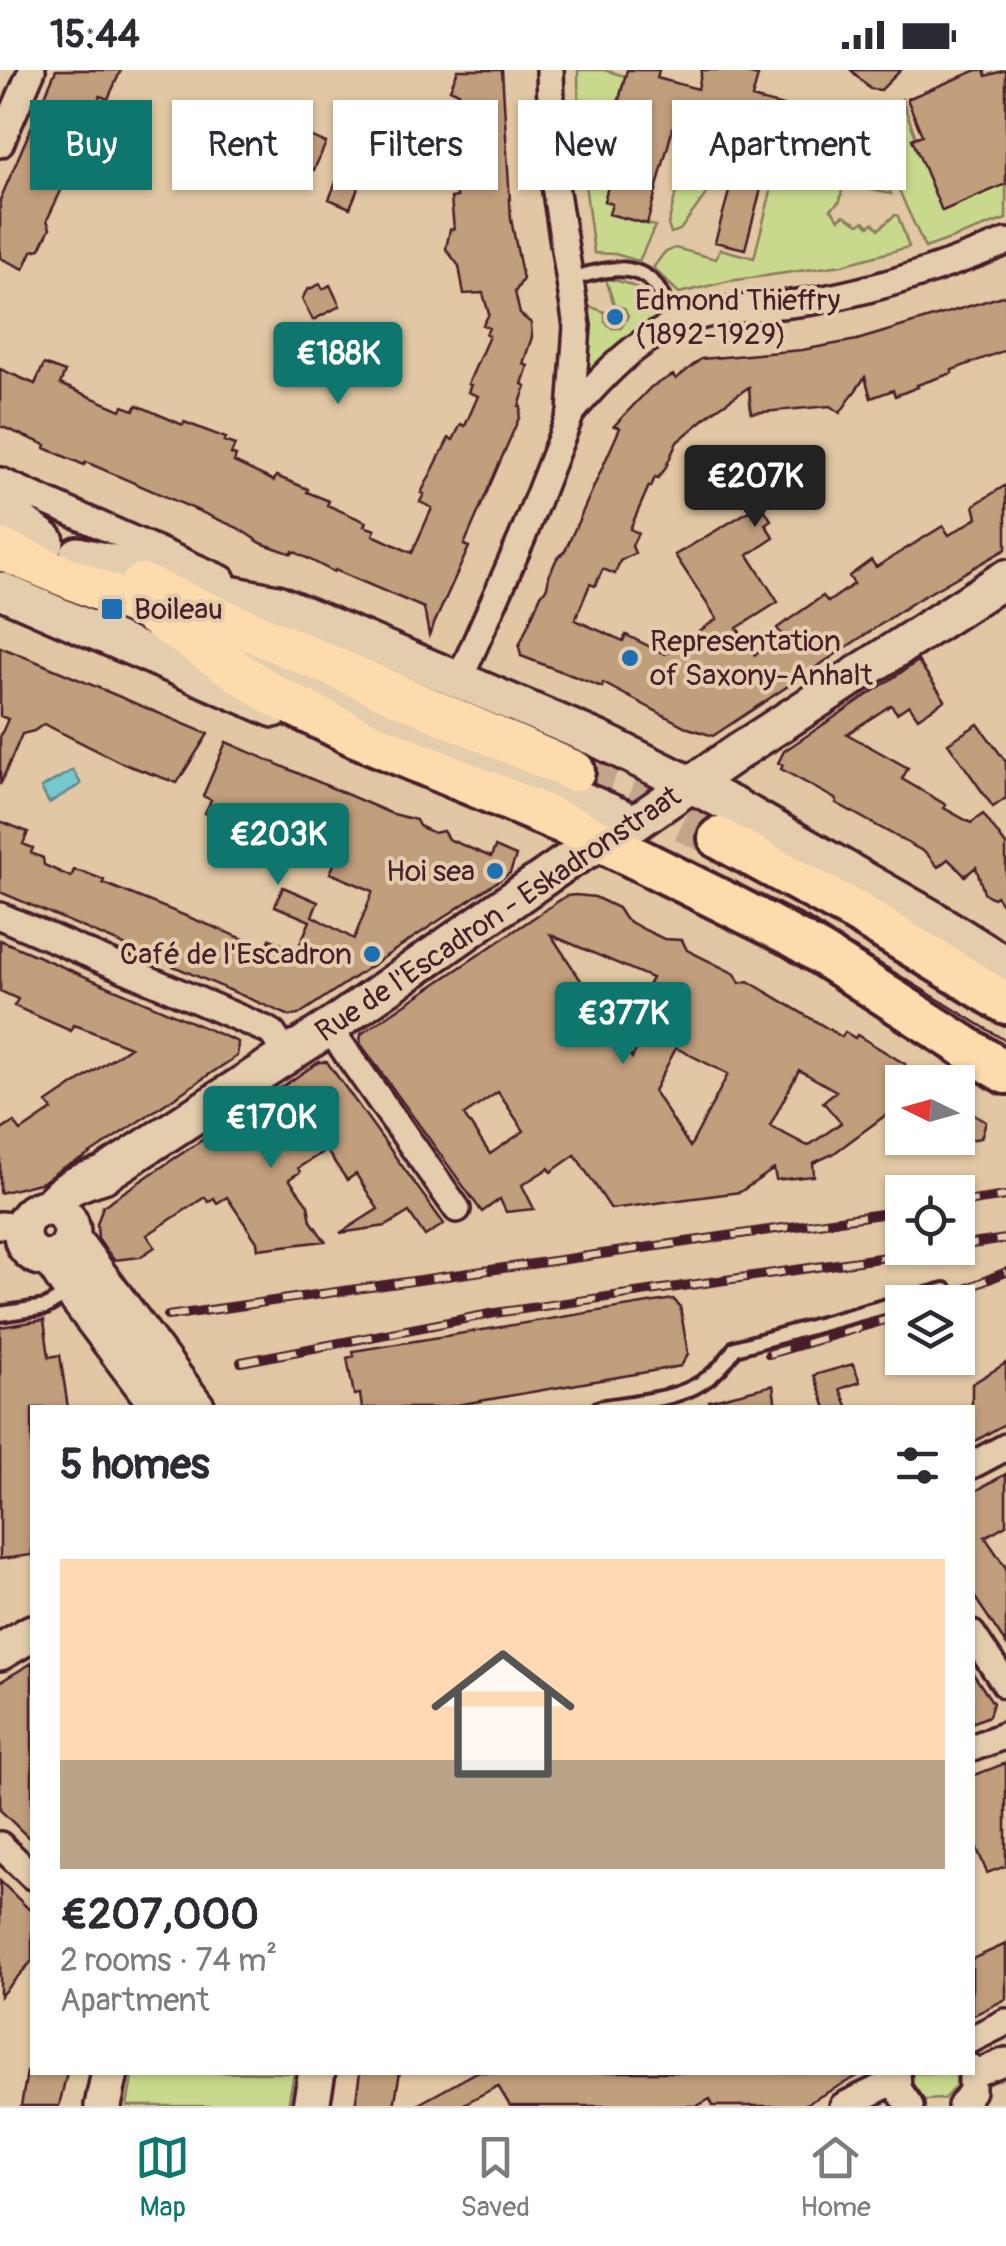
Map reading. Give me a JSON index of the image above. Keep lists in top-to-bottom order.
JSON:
{
  "streets": {
    "street": ["Rue de l'Escadron - Eskadronstraat"]
  },
  "places": {
    "other": [
      "Edmond Thieffry (1892-1929)",
      "Representation of Saxony-Anhalt",
      "Hoi sea",
      "Café de l'Escadron"
    ],
    "transit": ["Boileau"]
  },
  "north": "left",
  "page": {
    "status": "15:44",
    "chip": [
      "Buy",
      "Rent",
      "Filters",
      "New",
      "Apartment"
    ],
    "price": [
      "€188K",
      "€207K",
      "€203K",
      "€377K",
      "€170K"
    ],
    "heading": "5 homes",
    "list": [
      {
        "name": "€207,000",
        "note": "2 rooms · 74 m² · Apartment"
      }
    ],
    "tabs": ["Map", "Saved", "Home"]
  }
}
